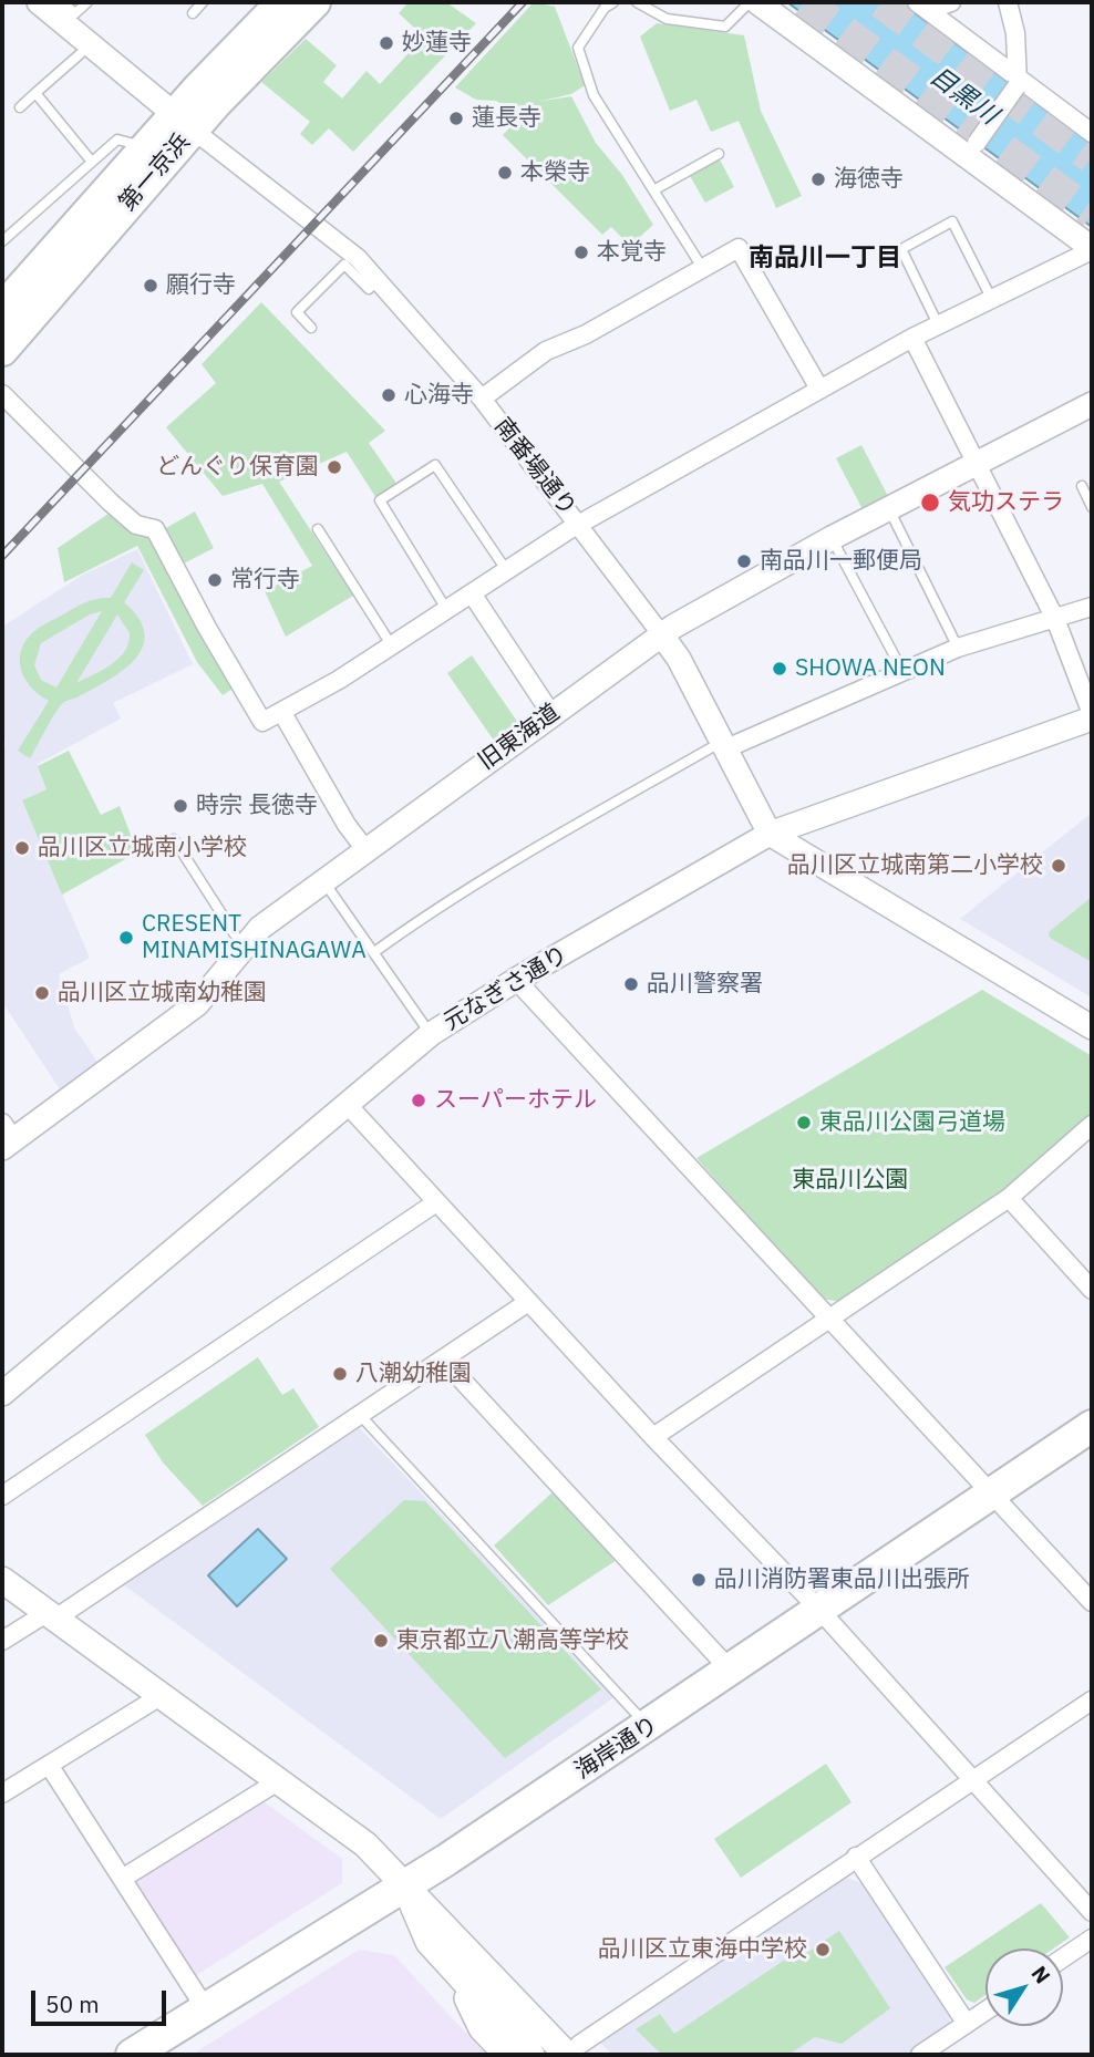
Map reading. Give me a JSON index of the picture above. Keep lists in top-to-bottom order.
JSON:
{
  "streets": {
    "highway": ["第一京浜", "海岸通り"],
    "street": ["南番場通り", "旧東海道", "元なぎさ通り"]
  },
  "crossings": [
    ["第一京浜", "南番場通り"],
    ["南番場通り", "旧東海道"],
    ["南番場通り", "元なぎさ通り"]
  ],
  "districts": ["南品川一丁目"],
  "water": ["目黒川"],
  "parks": ["東品川公園"],
  "places": [
    "妙蓮寺",
    "蓮長寺",
    "本榮寺",
    "海徳寺",
    "本覚寺",
    "願行寺",
    "心海寺",
    "どんぐり保育園",
    "気功ステラ",
    "南品川一郵便局",
    "常行寺",
    "SHOWA NEON",
    "時宗 長徳寺",
    "品川区立城南小学校",
    "品川区立城南第二小学校",
    "CRESENT MINAMISHINAGAWA",
    "品川警察署",
    "品川区立城南幼稚園",
    "スーパーホテル",
    "東品川公園弓道場",
    "八潮幼稚園",
    "品川消防署東品川出張所",
    "東京都立八潮高等学校",
    "品川区立東海中学校"
  ],
  "scale_bar": "50 m",
  "north": "top right"
}
